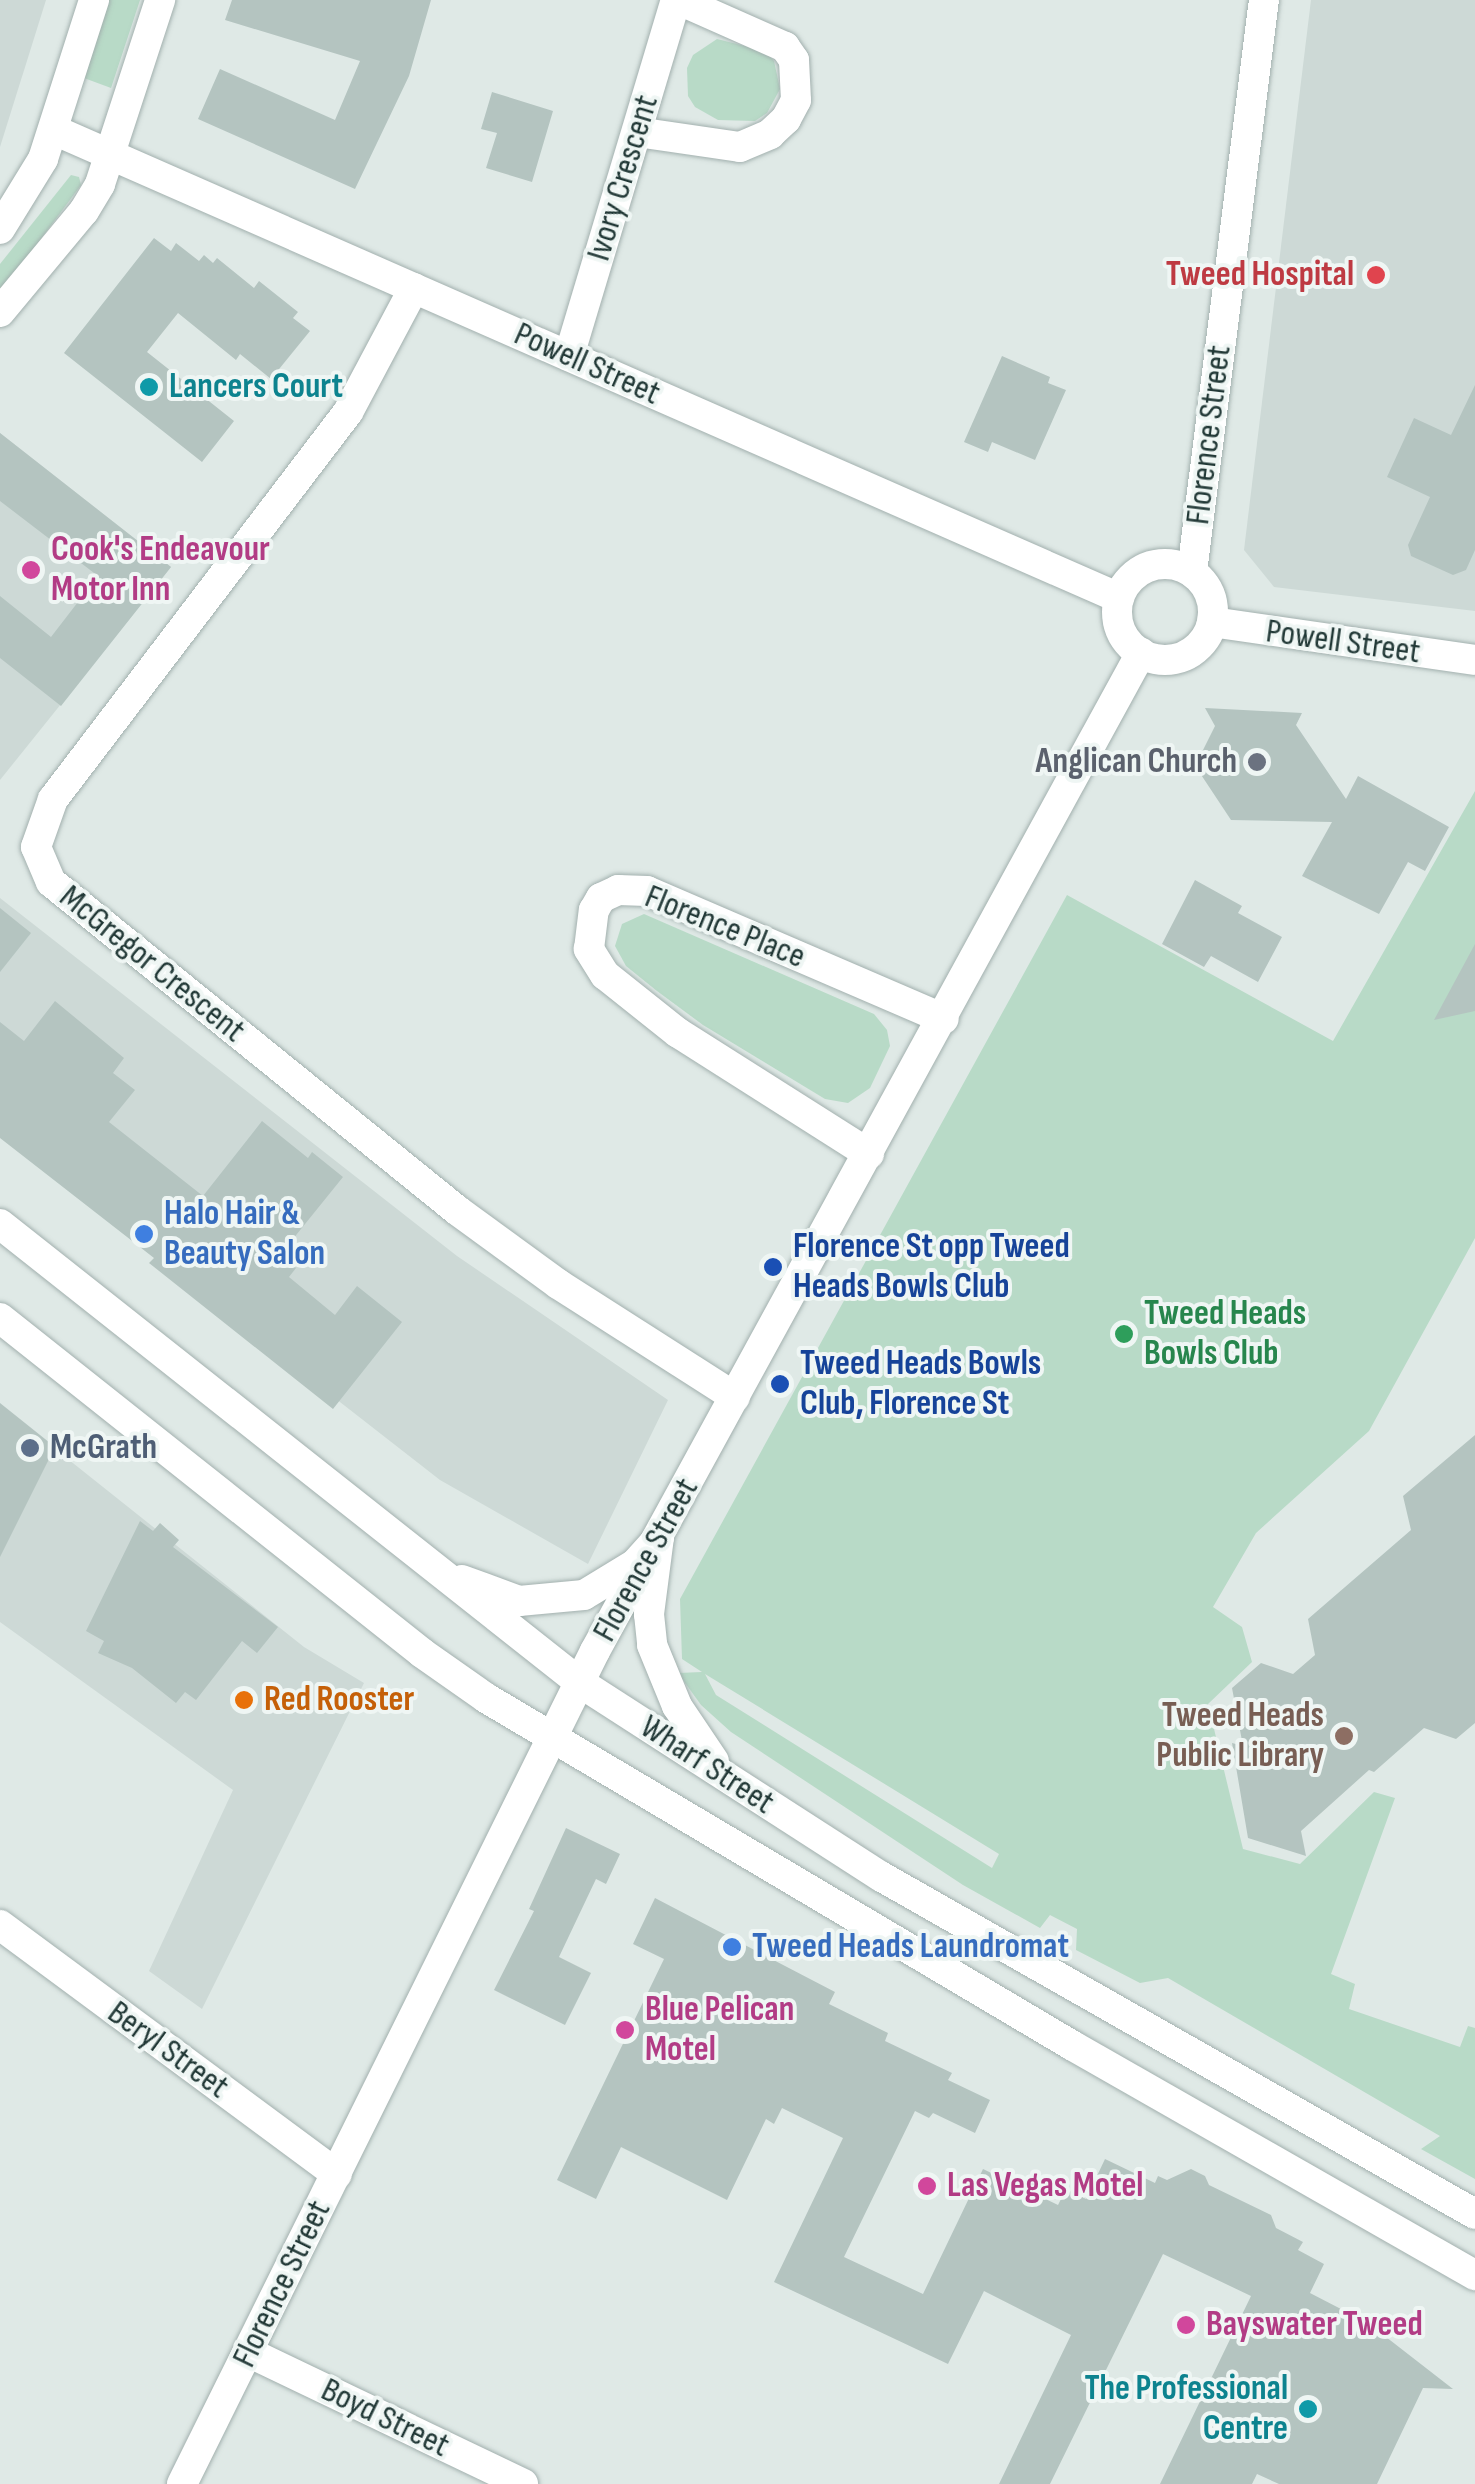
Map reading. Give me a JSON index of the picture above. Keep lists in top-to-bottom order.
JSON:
{
  "streets": {
    "street": [
      "Ivory Crescent",
      "Powell Street",
      "Florence Street",
      "Florence Place",
      "McGregor Crescent",
      "Wharf Street",
      "Beryl Street",
      "Boyd Street"
    ]
  },
  "crossings": [
    ["Ivory Crescent", "Powell Street"],
    ["Powell Street", "Florence Street"],
    ["Powell Street", "McGregor Crescent"],
    ["Florence Street", "Florence Place"],
    ["Florence Street", "McGregor Crescent"],
    ["Florence Street", "Wharf Street"],
    ["Florence Street", "Beryl Street"],
    ["Florence Street", "Boyd Street"]
  ],
  "places": [
    "Tweed Hospital",
    "Lancers Court",
    "Cook's Endeavour Motor Inn",
    "Anglican Church",
    "Halo Hair & Beauty Salon",
    "Florence St opp Tweed Heads Bowls Club",
    "Tweed Heads Bowls Club",
    "Tweed Heads Bowls Club, Florence St",
    "McGrath",
    "Red Rooster",
    "Tweed Heads Public Library",
    "Tweed Heads Laundromat",
    "Blue Pelican Motel",
    "Las Vegas Motel",
    "Bayswater Tweed",
    "The Professional Centre"
  ]
}
